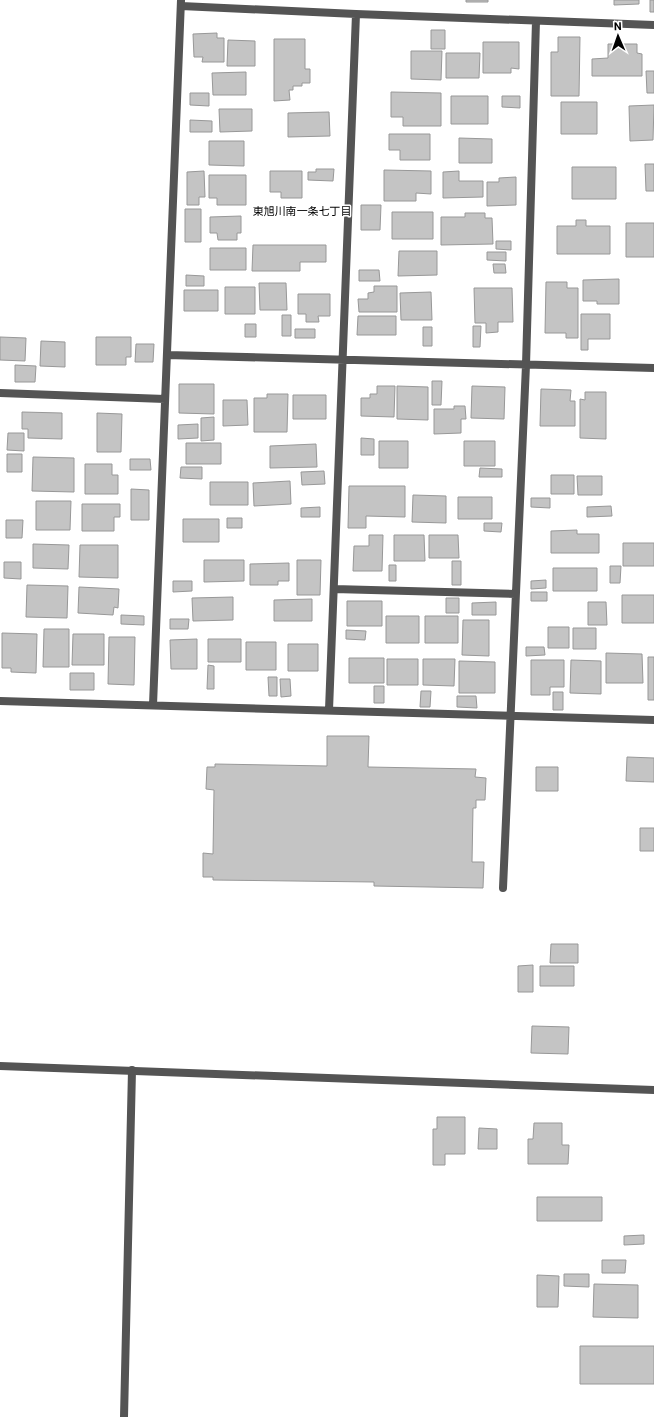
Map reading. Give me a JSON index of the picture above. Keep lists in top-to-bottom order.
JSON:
{
  "districts": ["東旭川南一条七丁目"],
  "north": "top"
}
